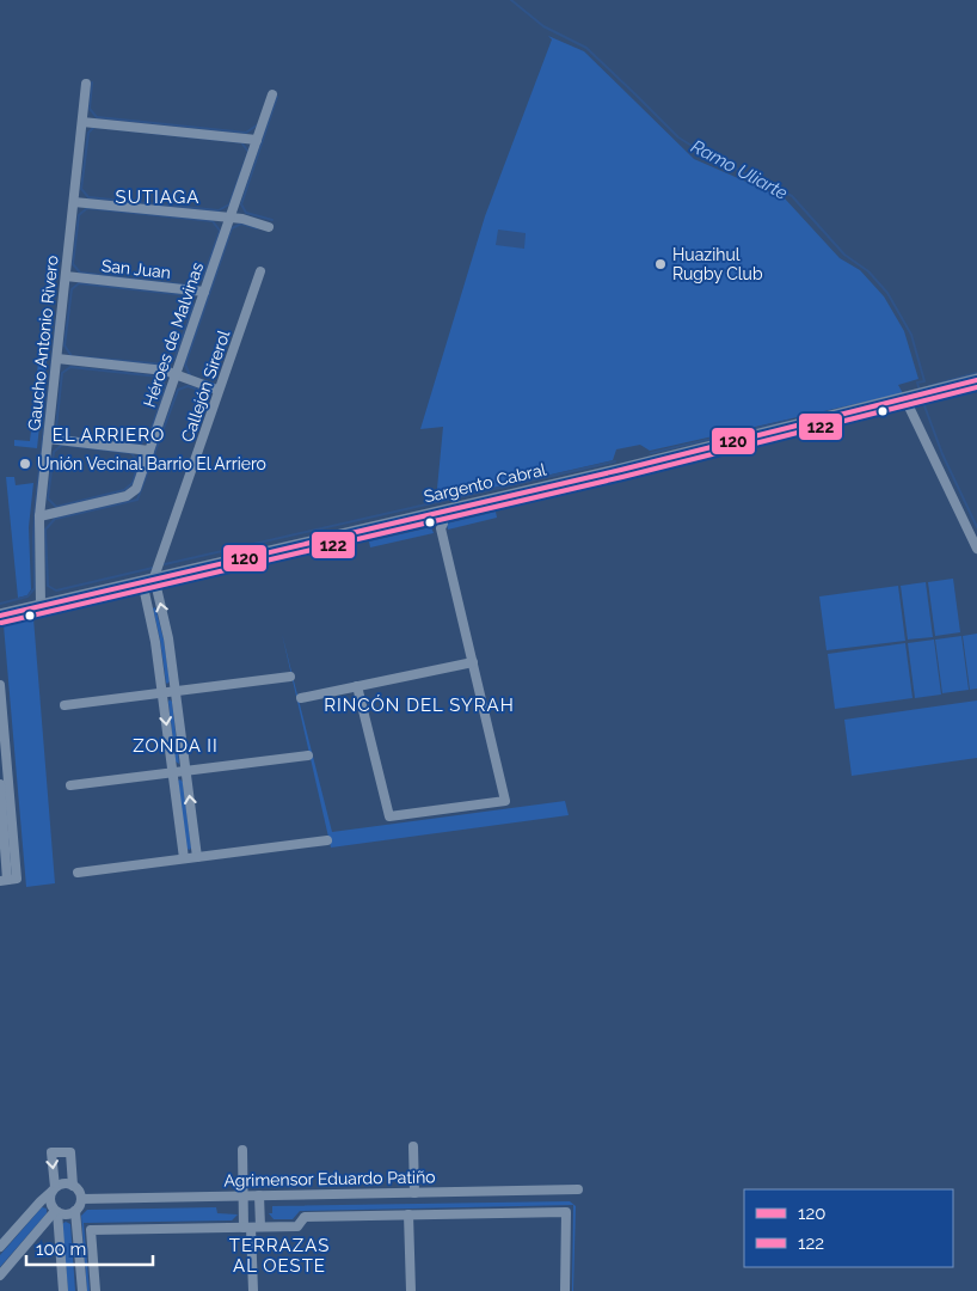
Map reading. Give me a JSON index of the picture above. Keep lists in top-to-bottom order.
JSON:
{
  "streets": {
    "main road": ["Sargento Cabral"],
    "street": [
      "San Juan",
      "Héroes de Malvinas",
      "Gaucho Antonio Rivero",
      "Callejón Sirerol",
      "Agrimensor Eduardo Patiño"
    ]
  },
  "crossings": [
    ["San Juan", "Héroes de Malvinas"],
    ["San Juan", "Gaucho Antonio Rivero"],
    ["Héroes de Malvinas", "Gaucho Antonio Rivero"],
    ["Gaucho Antonio Rivero", "Sargento Cabral"],
    ["Callejón Sirerol", "Sargento Cabral"]
  ],
  "districts": [
    "SUTIAGA",
    "EL ARRIERO",
    "RINCÓN DEL SYRAH",
    "ZONDA II",
    "TERRAZAS AL OESTE"
  ],
  "water": ["Ramo Uliarte"],
  "places": ["Huazihul Rugby Club", "Unión Vecinal Barrio El Arriero"],
  "lines": ["transit line 120", "transit line 122"],
  "legend": ["120", "122"],
  "scale_bar": "100 m"
}
